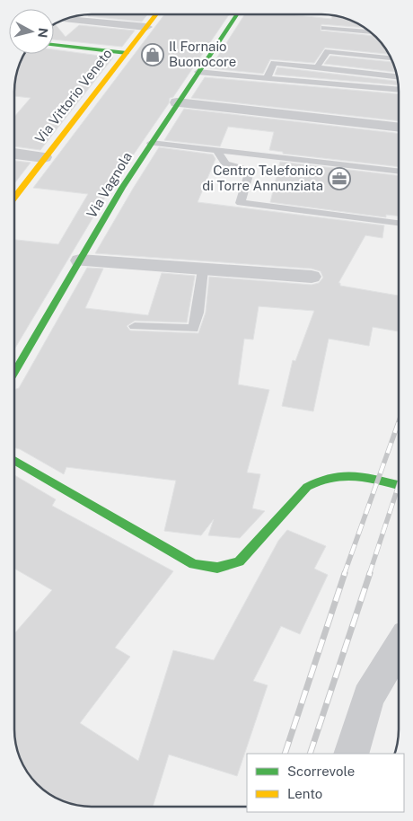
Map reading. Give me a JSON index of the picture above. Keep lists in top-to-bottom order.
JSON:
{
  "streets": {
    "street": ["Via Vittorio Veneto", "Via Vagnola"]
  },
  "places": {
    "shop": ["Il Fornaio Buonocore"],
    "office": ["Centro Telefonico di Torre Annunziata"]
  },
  "legend": ["Scorrevole", "Lento"],
  "north": "right"
}
